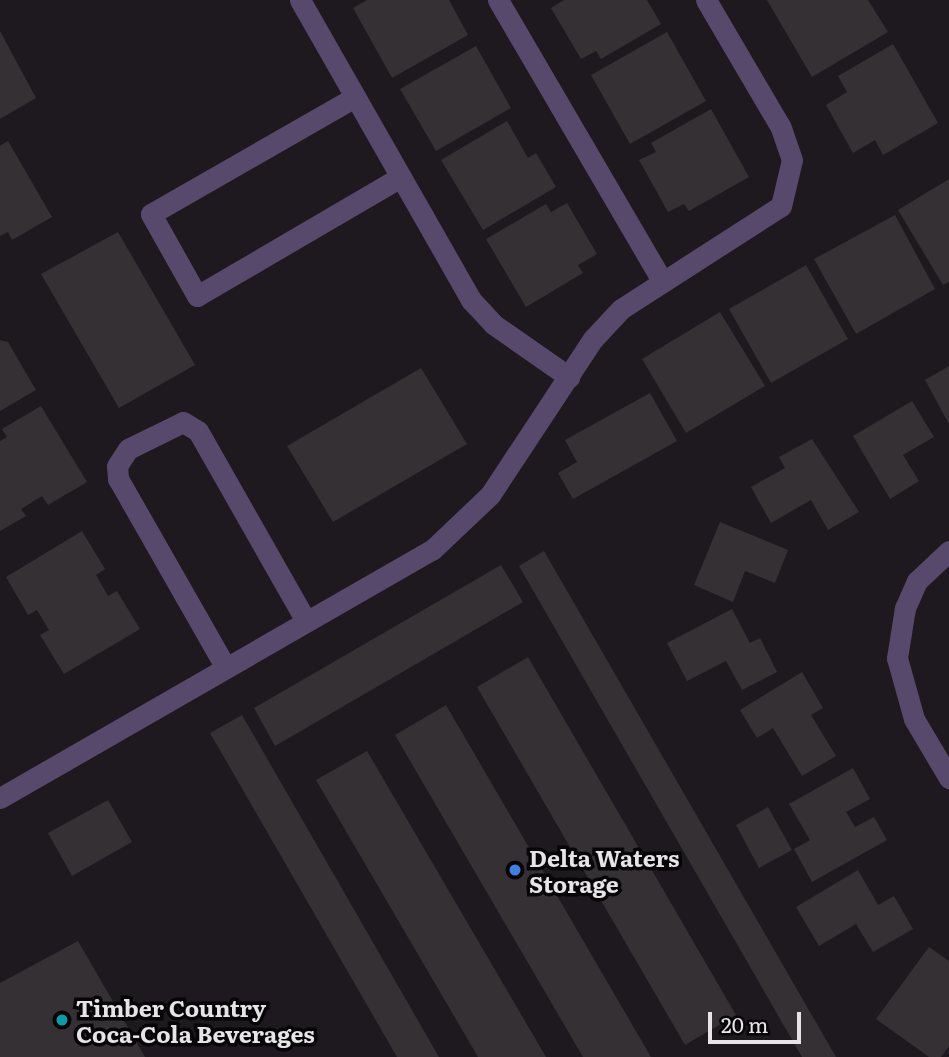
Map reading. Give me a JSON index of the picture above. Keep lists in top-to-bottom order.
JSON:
{
  "places": ["Delta Waters Storage", "Timber Country Coca-Cola Beverages"],
  "scale_bar": "20 m"
}
